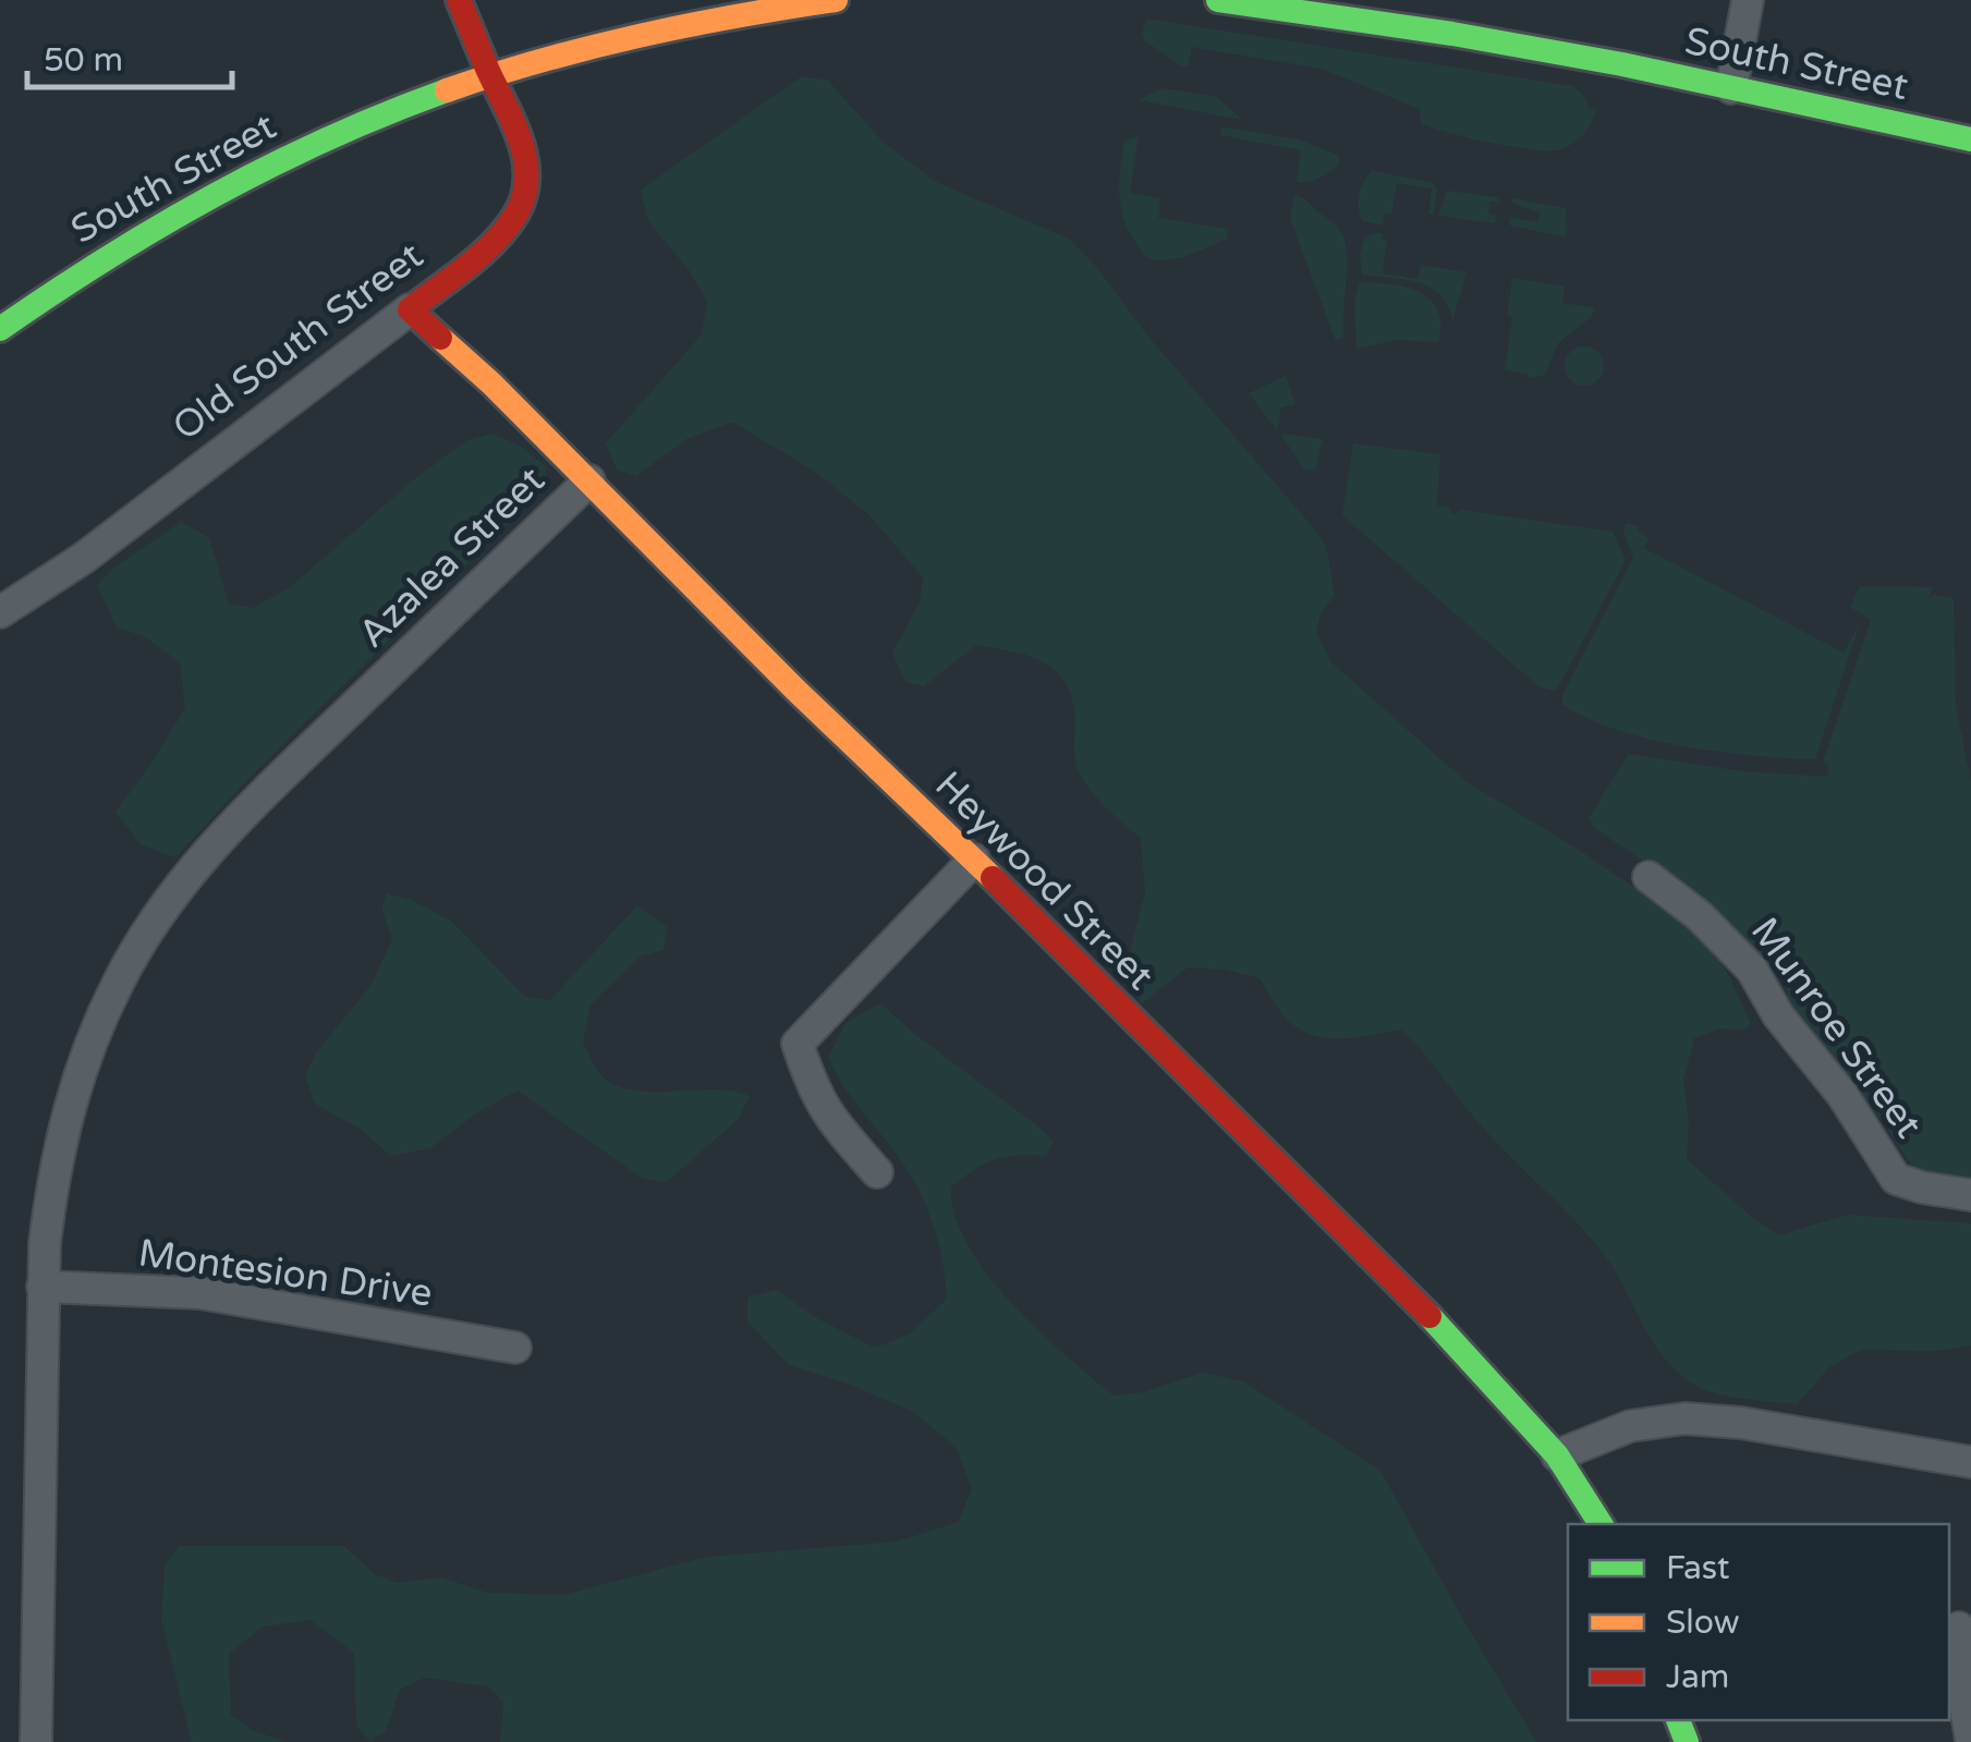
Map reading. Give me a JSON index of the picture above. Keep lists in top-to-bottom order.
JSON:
{
  "streets": {
    "street": [
      "South Street",
      "Old South Street",
      "Azalea Street",
      "Heywood Street",
      "Munroe Street",
      "Montesion Drive"
    ]
  },
  "crossings": [
    ["South Street", "Old South Street"],
    ["Old South Street", "Heywood Street"],
    ["Azalea Street", "Heywood Street"],
    ["Azalea Street", "Montesion Drive"]
  ],
  "legend": ["Fast", "Slow", "Jam"],
  "scale_bar": "50 m"
}
